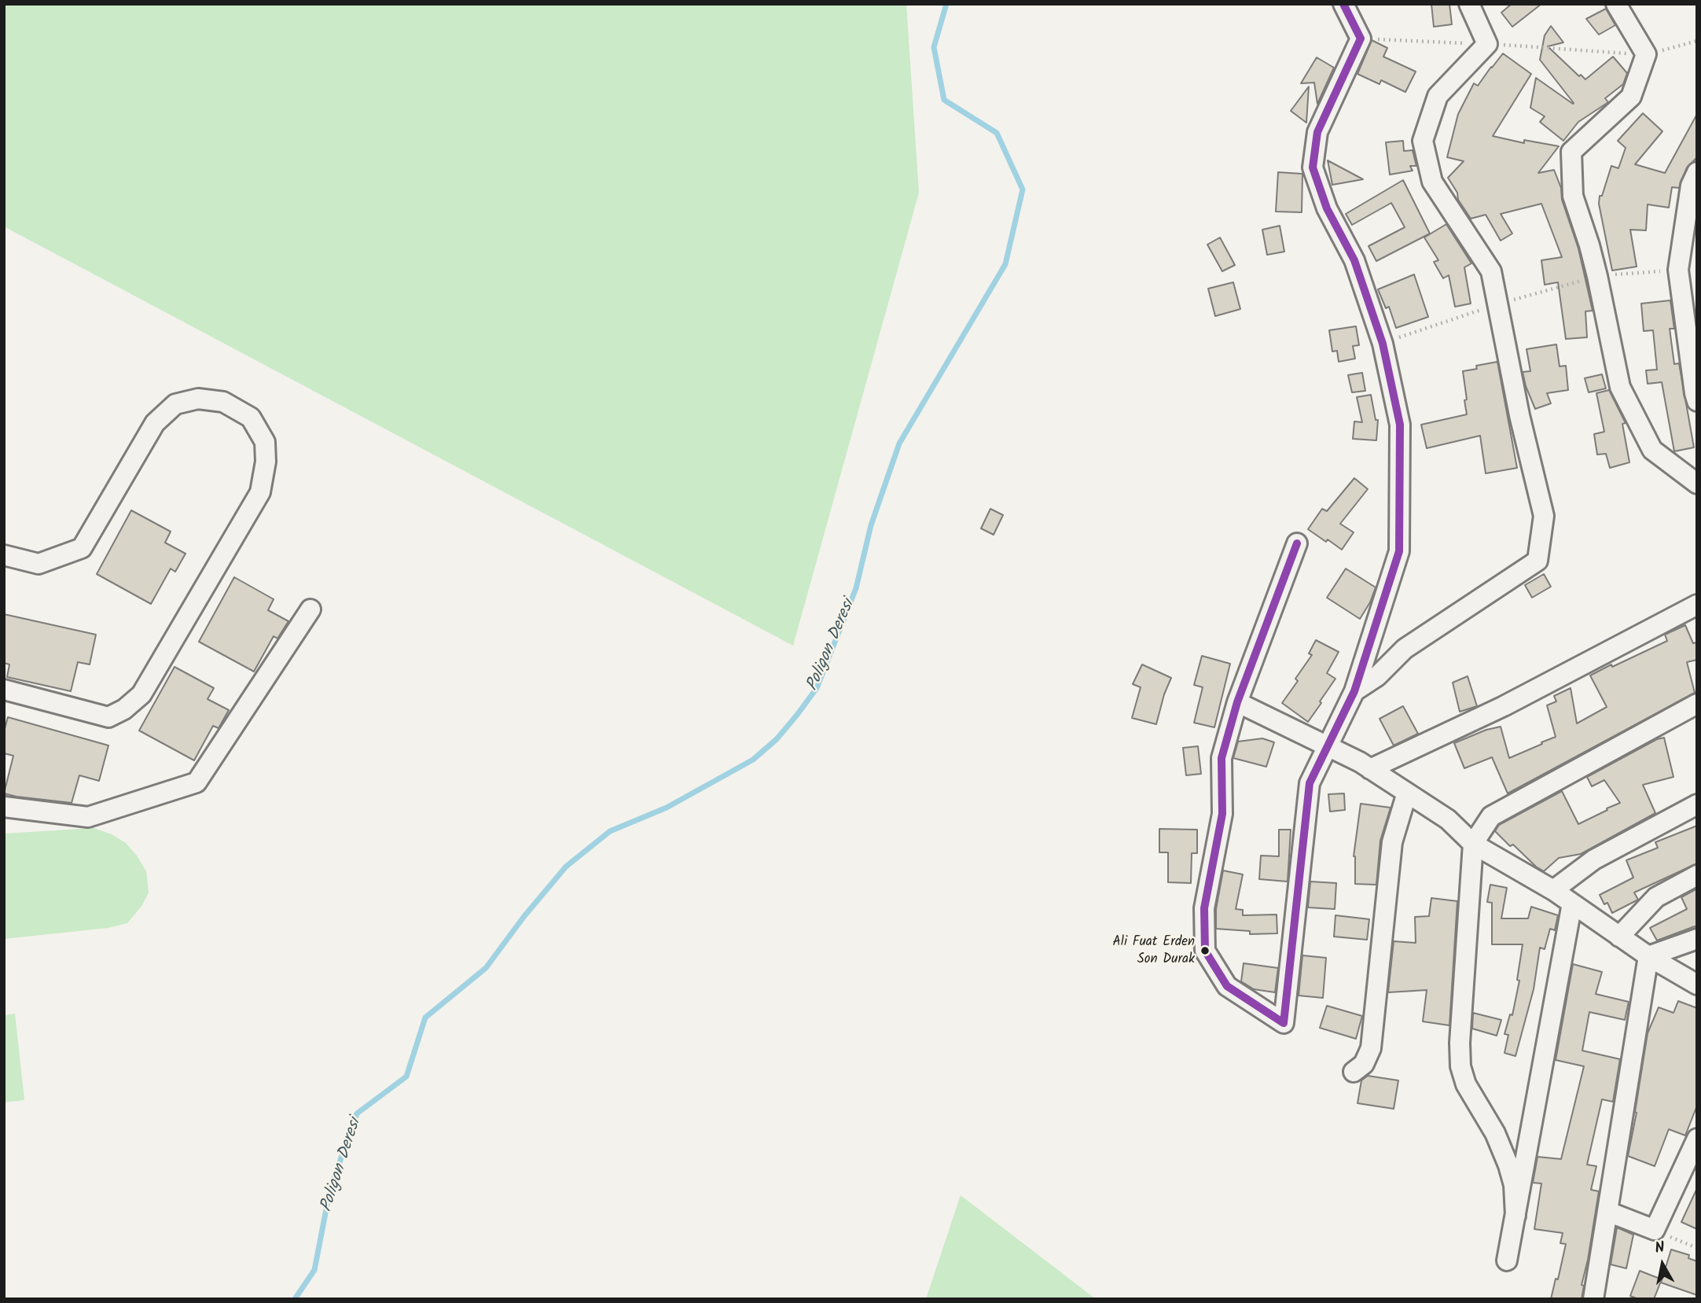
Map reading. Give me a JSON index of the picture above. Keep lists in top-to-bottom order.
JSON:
{
  "water": ["Poligon Deresi"],
  "places": ["Ali Fuat Erden Son Durak"],
  "north": "top"
}
